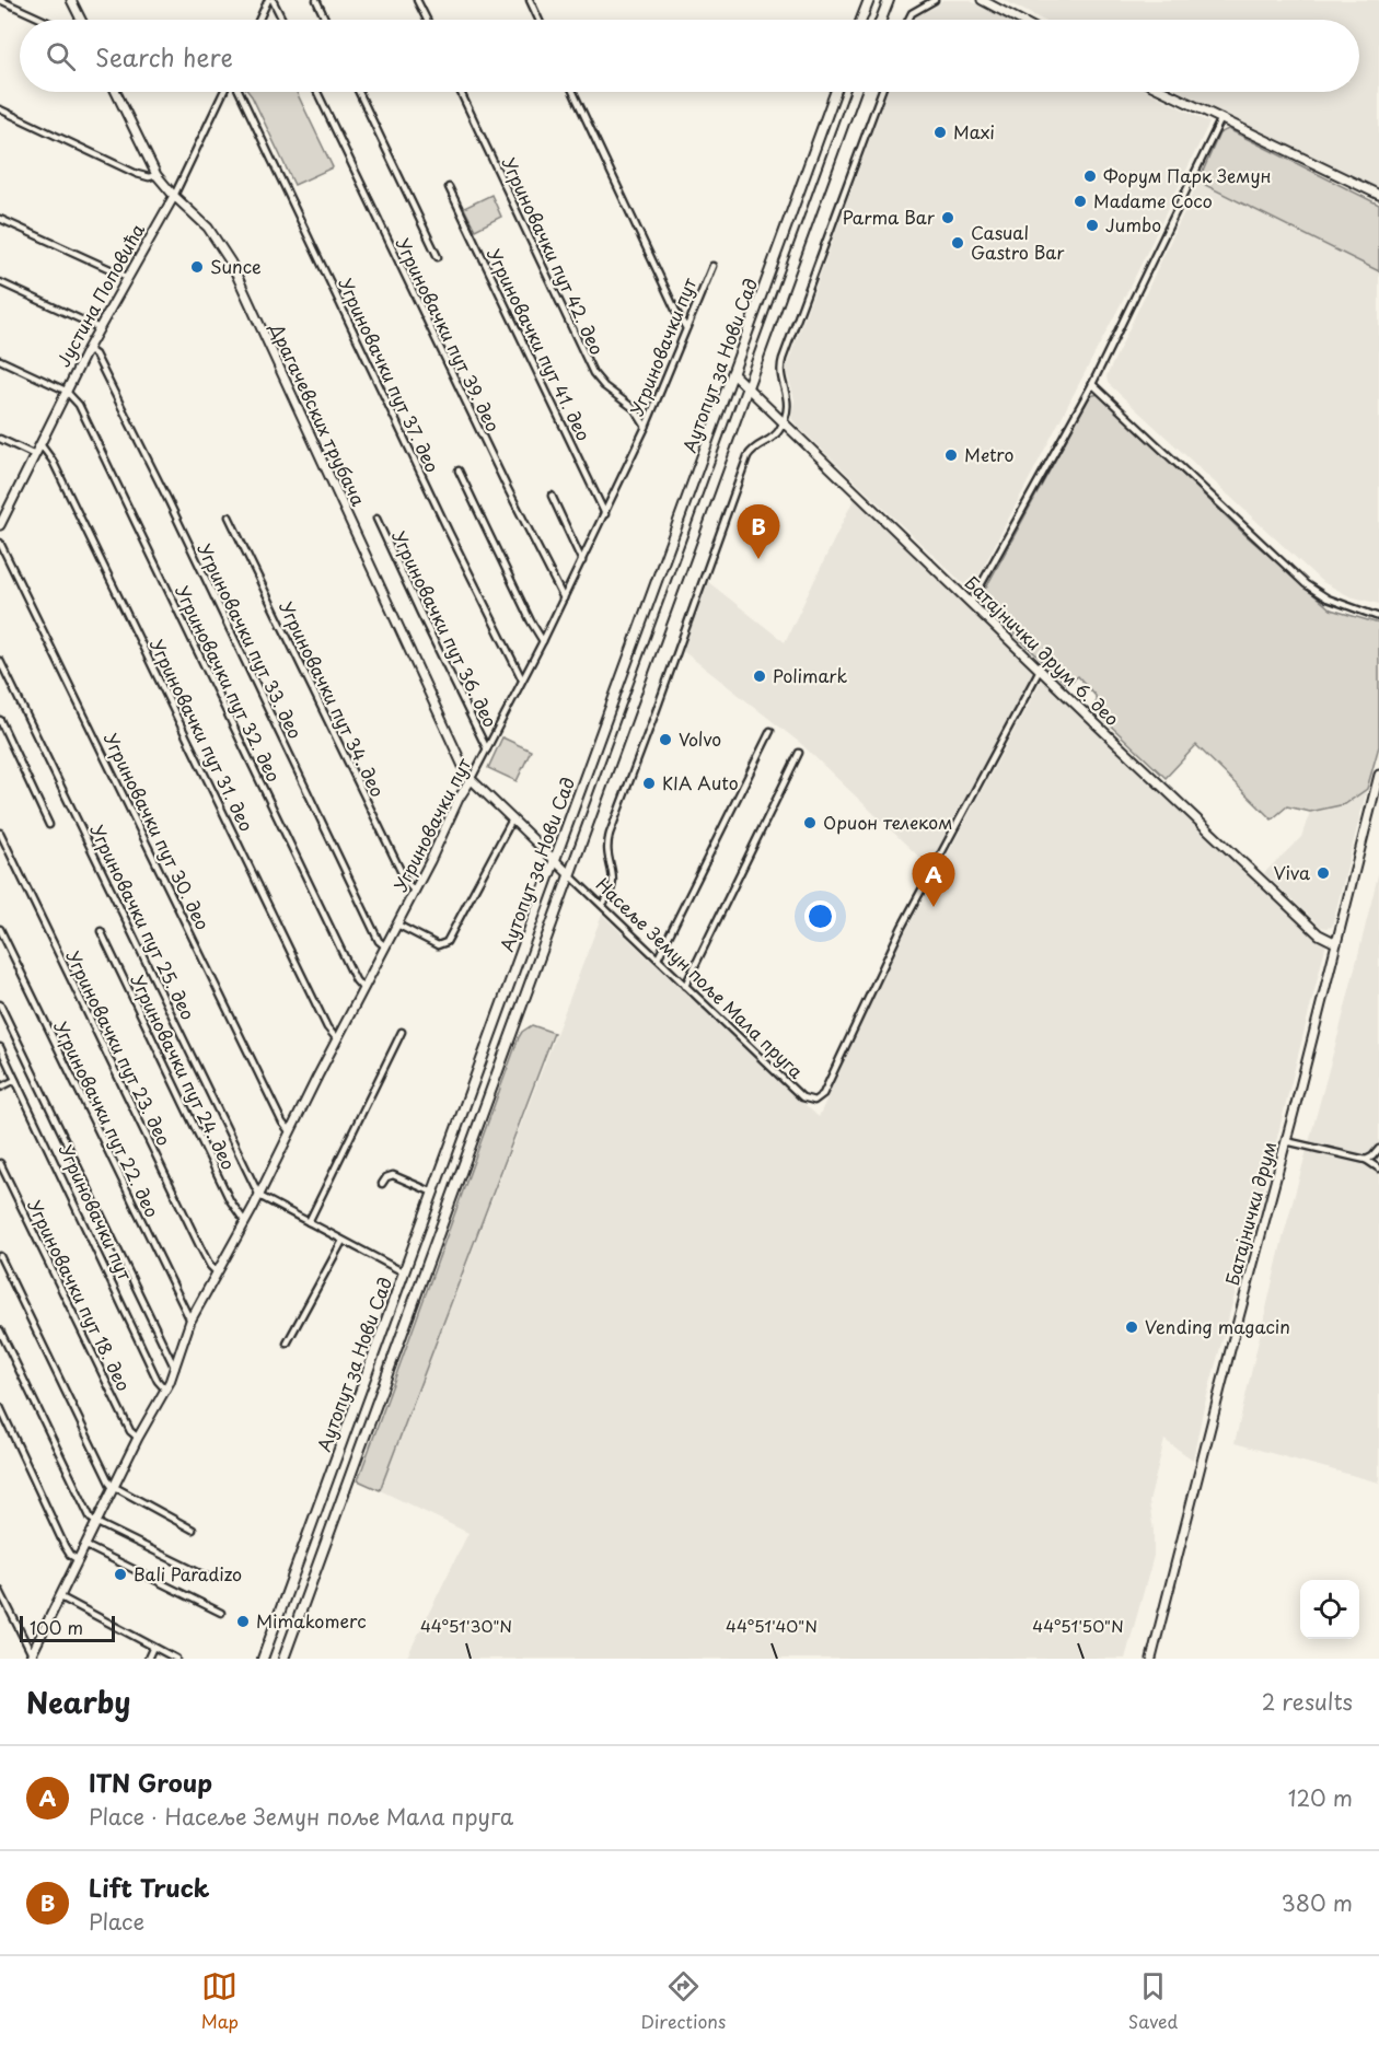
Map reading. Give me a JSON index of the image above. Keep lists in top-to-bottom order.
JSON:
{
  "streets": {
    "main road": ["Аутопут за Нови Сад"],
    "street": [
      "Угриновачки пут 42. део",
      "Јустина Поповића",
      "Угриновачки пут 39. део",
      "Угриновачки пут 41. део",
      "Угриновачки пут",
      "Угриновачки пут 37. део",
      "Драгачевских трубача",
      "Угриновачки пут 36. део",
      "Угриновачки пут 33. део",
      "Батајнички друм 6. део",
      "Угриновачки пут 32. део",
      "Угриновачки пут 34. део",
      "Угриновачки пут 31. део",
      "Угриновачки пут 30. део",
      "Угриновачки пут 25. део",
      "Насеље Земун поље Мала пруга",
      "Угриновачки пут 23. део",
      "Угриновачки пут 24. део",
      "Угриновачки пут 22. део",
      "Батајнички друм",
      "Угриновачки пут 18. део"
    ]
  },
  "crossings": [
    ["Угриновачки пут 42. део", "Угриновачки пут"],
    ["Јустина Поповића", "Драгачевских трубача"],
    ["Јустина Поповића", "Угриновачки пут 33. део"],
    ["Јустина Поповића", "Угриновачки пут 32. део"],
    ["Јустина Поповића", "Угриновачки пут 31. део"],
    ["Угриновачки пут 39. део", "Угриновачки пут"],
    ["Угриновачки пут 41. део", "Угриновачки пут"],
    ["Угриновачки пут", "Угриновачки пут 37. део"],
    ["Угриновачки пут", "Драгачевских трубача"],
    ["Угриновачки пут", "Угриновачки пут 36. део"],
    ["Угриновачки пут", "Угриновачки пут 33. део"],
    ["Угриновачки пут", "Угриновачки пут 32. део"],
    ["Угриновачки пут", "Угриновачки пут 34. део"],
    ["Угриновачки пут", "Угриновачки пут 31. део"],
    ["Угриновачки пут", "Угриновачки пут 30. део"],
    ["Угриновачки пут", "Угриновачки пут 25. део"],
    ["Угриновачки пут", "Насеље Земун поље Мала пруга"],
    ["Угриновачки пут", "Угриновачки пут 23. део"],
    ["Угриновачки пут", "Угриновачки пут 24. део"],
    ["Угриновачки пут", "Угриновачки пут 22. део"],
    ["Угриновачки пут", "Угриновачки пут 18. део"],
    ["Аутопут за Нови Сад", "Батајнички друм 6. део"],
    ["Аутопут за Нови Сад", "Насеље Земун поље Мала пруга"],
    ["Драгачевских трубача", "Насеље Земун поље Мала пруга"],
    ["Батајнички друм 6. део", "Насеље Земун поље Мала пруга"],
    ["Батајнички друм 6. део", "Батајнички друм"]
  ],
  "places": [
    "Maxi",
    "Форум Парк Земун",
    "Madame Coco",
    "Parma Bar",
    "Jumbo",
    "Casual Gastro Bar",
    "Sunce",
    "Metro",
    "Polimark",
    "Volvo",
    "KIA Auto",
    "Орион телеком",
    "Viva",
    "Vending magacin",
    "Bali Paradizo",
    "Mimakomerc"
  ],
  "scale_bar": "100 m",
  "page": {
    "search": "Search here",
    "pins": ["B", "A"],
    "scale": "100 m",
    "heading": ["Nearby", "2 results"],
    "list": [
      {
        "mark": "A",
        "name": "ITN Group",
        "note": "Place · Насеље Земун поље Мала пруга",
        "value": "120 m"
      },
      {
        "mark": "B",
        "name": "Lift Truck",
        "note": "Place",
        "value": "380 m"
      }
    ],
    "nav": ["Map", "Directions", "Saved"]
  },
  "coordinates": ["44°51'30\"N", "44°51'40\"N", "44°51'50\"N"]
}
